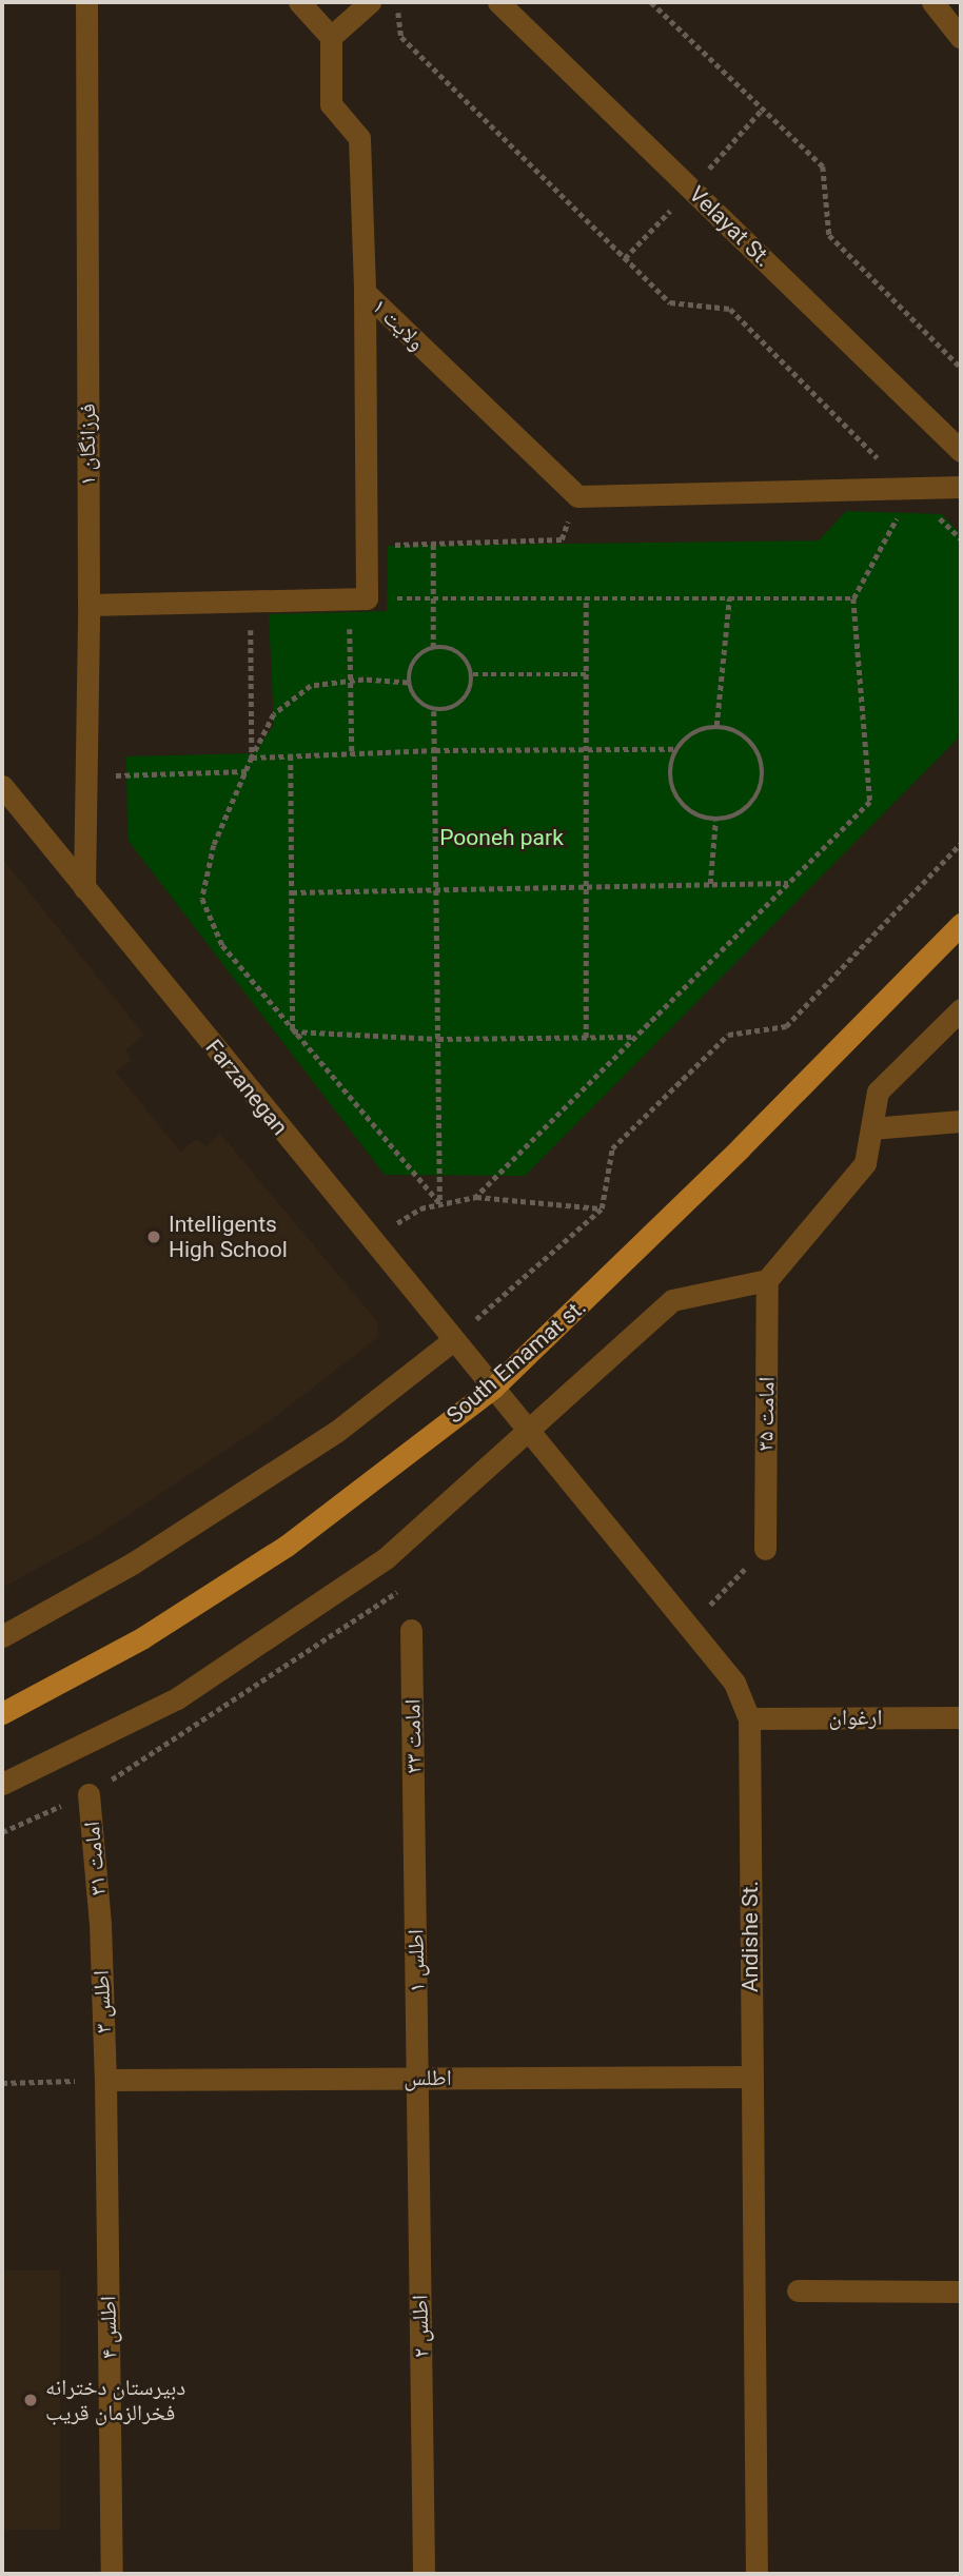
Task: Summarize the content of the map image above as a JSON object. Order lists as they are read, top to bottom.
{
  "streets": {
    "main road": ["South Emamat st."],
    "street": [
      "Velayat St.",
      "ولایت ۱",
      "فرزانگان ۱",
      "Farzanegan",
      "امامت ۳۵",
      "ارغوان",
      "امامت ۳۳",
      "امامت ۳۱",
      "Andishe St.",
      "اطلس ۱",
      "اطلس ۳",
      "اطلس",
      "اطلس ۲",
      "اطلس ۴"
    ]
  },
  "crossings": [
    ["فرزانگان ۱", "Farzanegan"],
    ["Farzanegan", "South Emamat st."],
    ["Farzanegan", "Andishe St."],
    ["South Emamat st.", "Andishe St."],
    ["ارغوان", "Andishe St."],
    ["امامت ۳۳", "اطلس ۱"],
    ["امامت ۳۱", "اطلس ۳"],
    ["Andishe St.", "اطلس"],
    ["اطلس ۱", "اطلس"],
    ["اطلس ۱", "اطلس ۲"],
    ["اطلس ۳", "اطلس"],
    ["اطلس ۳", "اطلس ۴"],
    ["اطلس", "اطلس ۲"],
    ["اطلس", "اطلس ۴"]
  ],
  "parks": ["Pooneh park"],
  "places": ["Intelligents High School", "دبیرستان دخترانه فخرالزمان قریب"]
}
